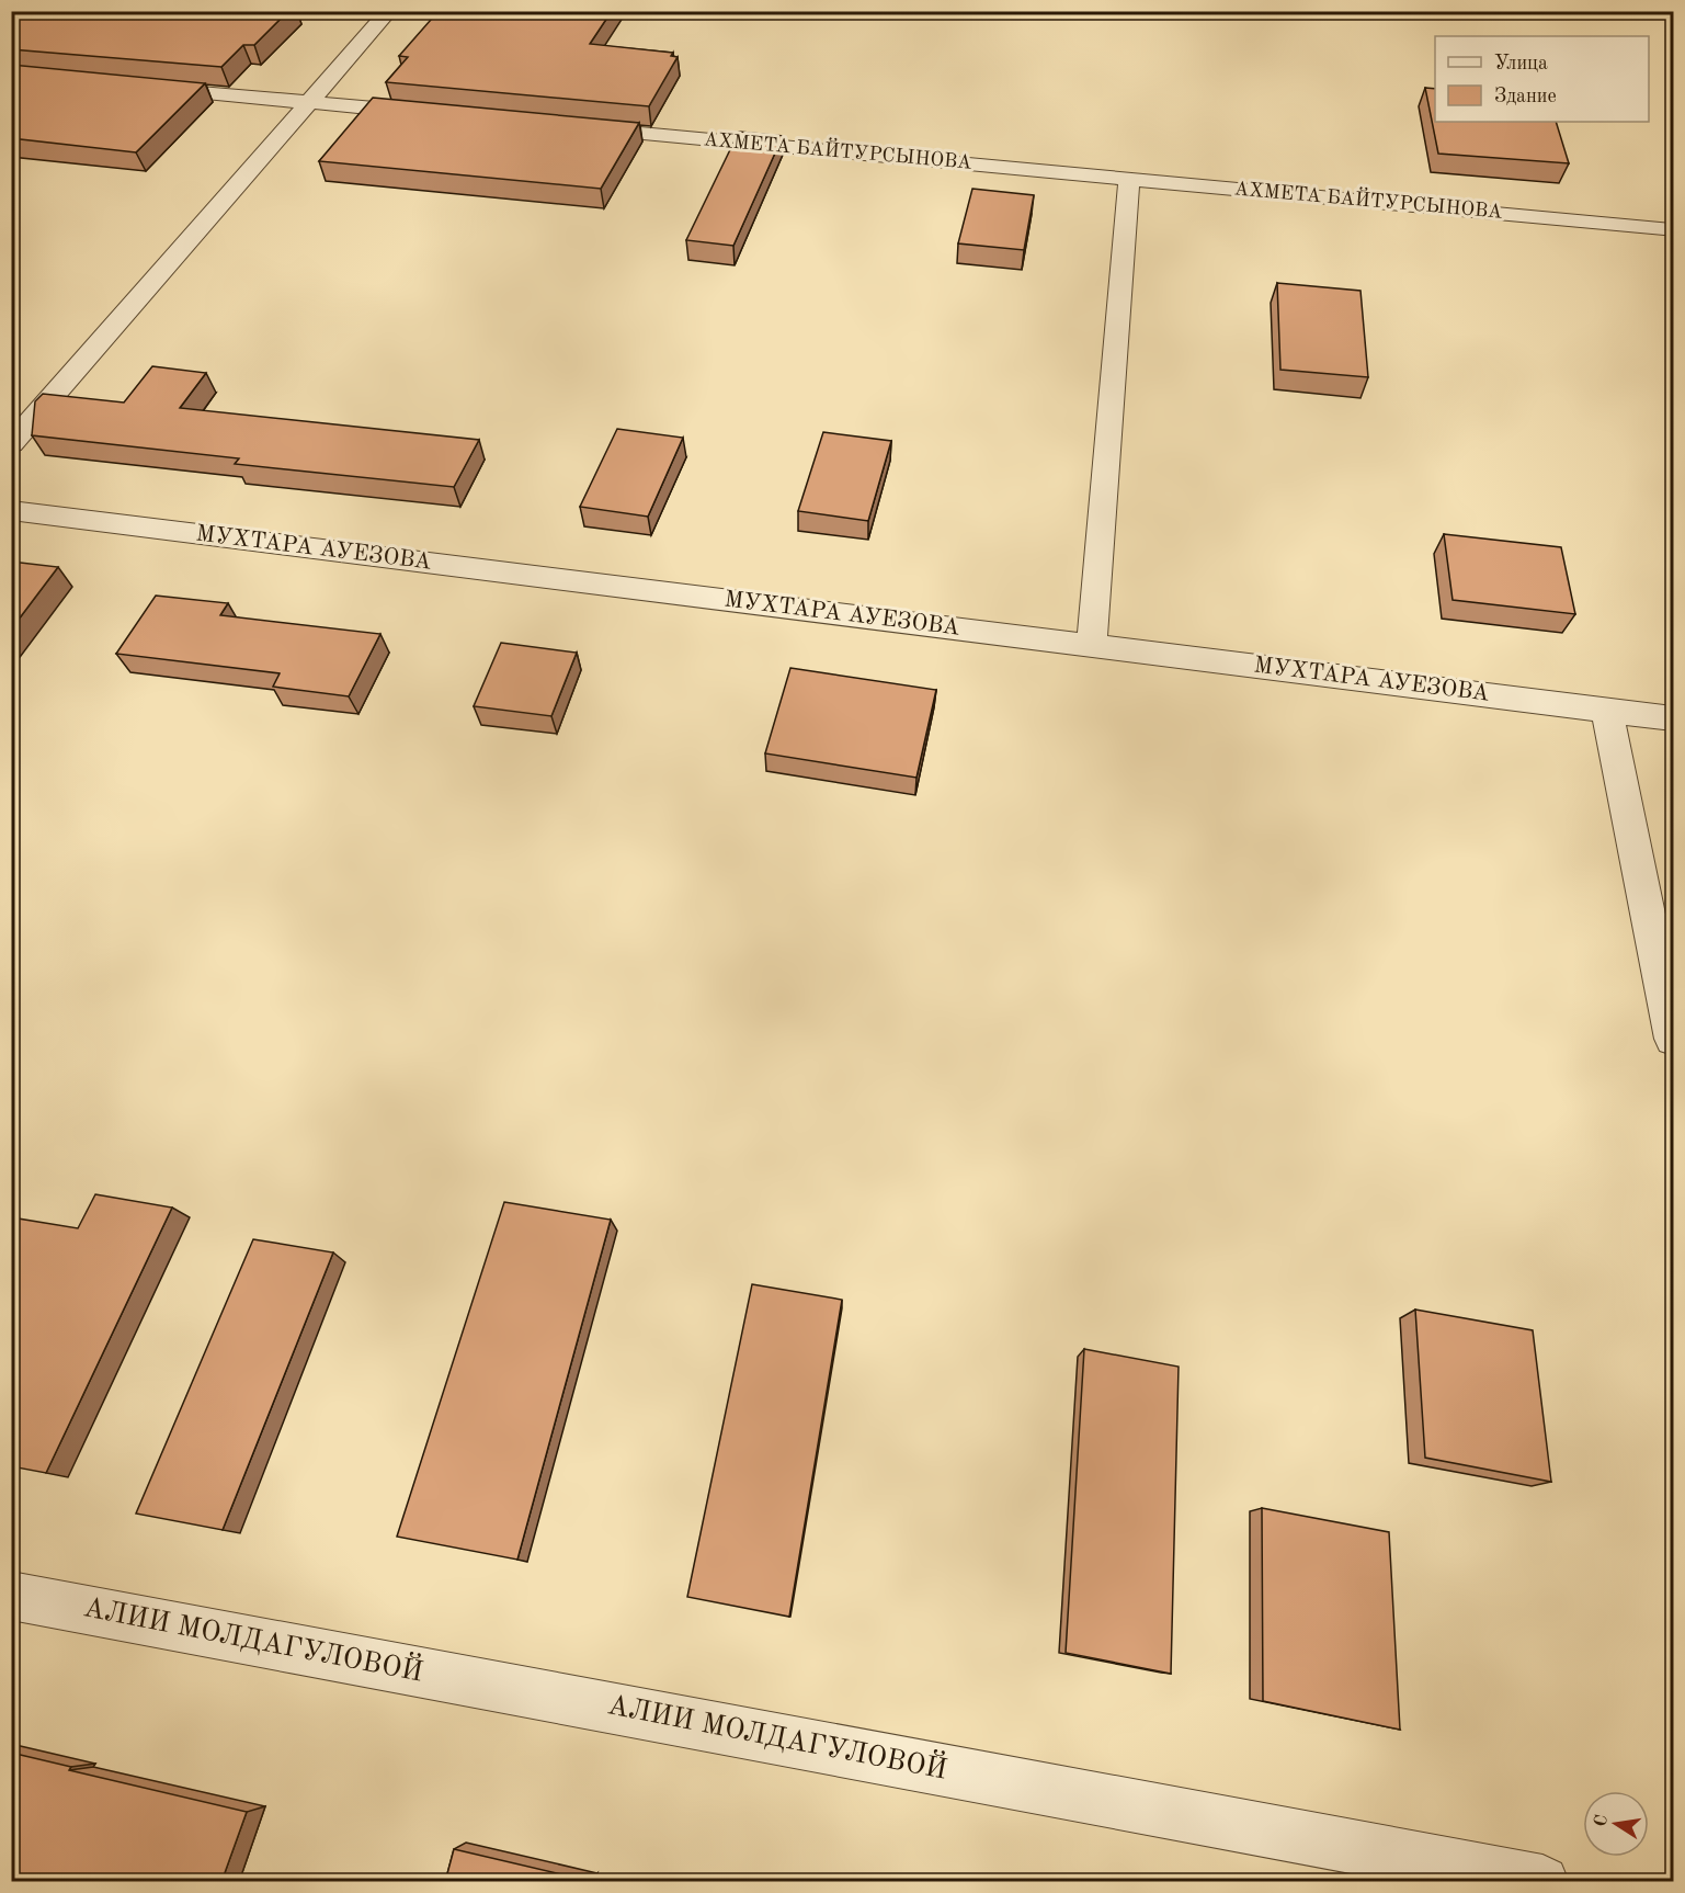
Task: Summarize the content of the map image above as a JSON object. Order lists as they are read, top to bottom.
{
  "streets": {
    "street": ["АХМЕТА БАЙТУРСЫНОВА", "МУХТАРА АУЕЗОВА", "АЛИИ МОЛДАГУЛОВОЙ"]
  },
  "legend": ["Улица", "Здание"],
  "north": "left"
}
